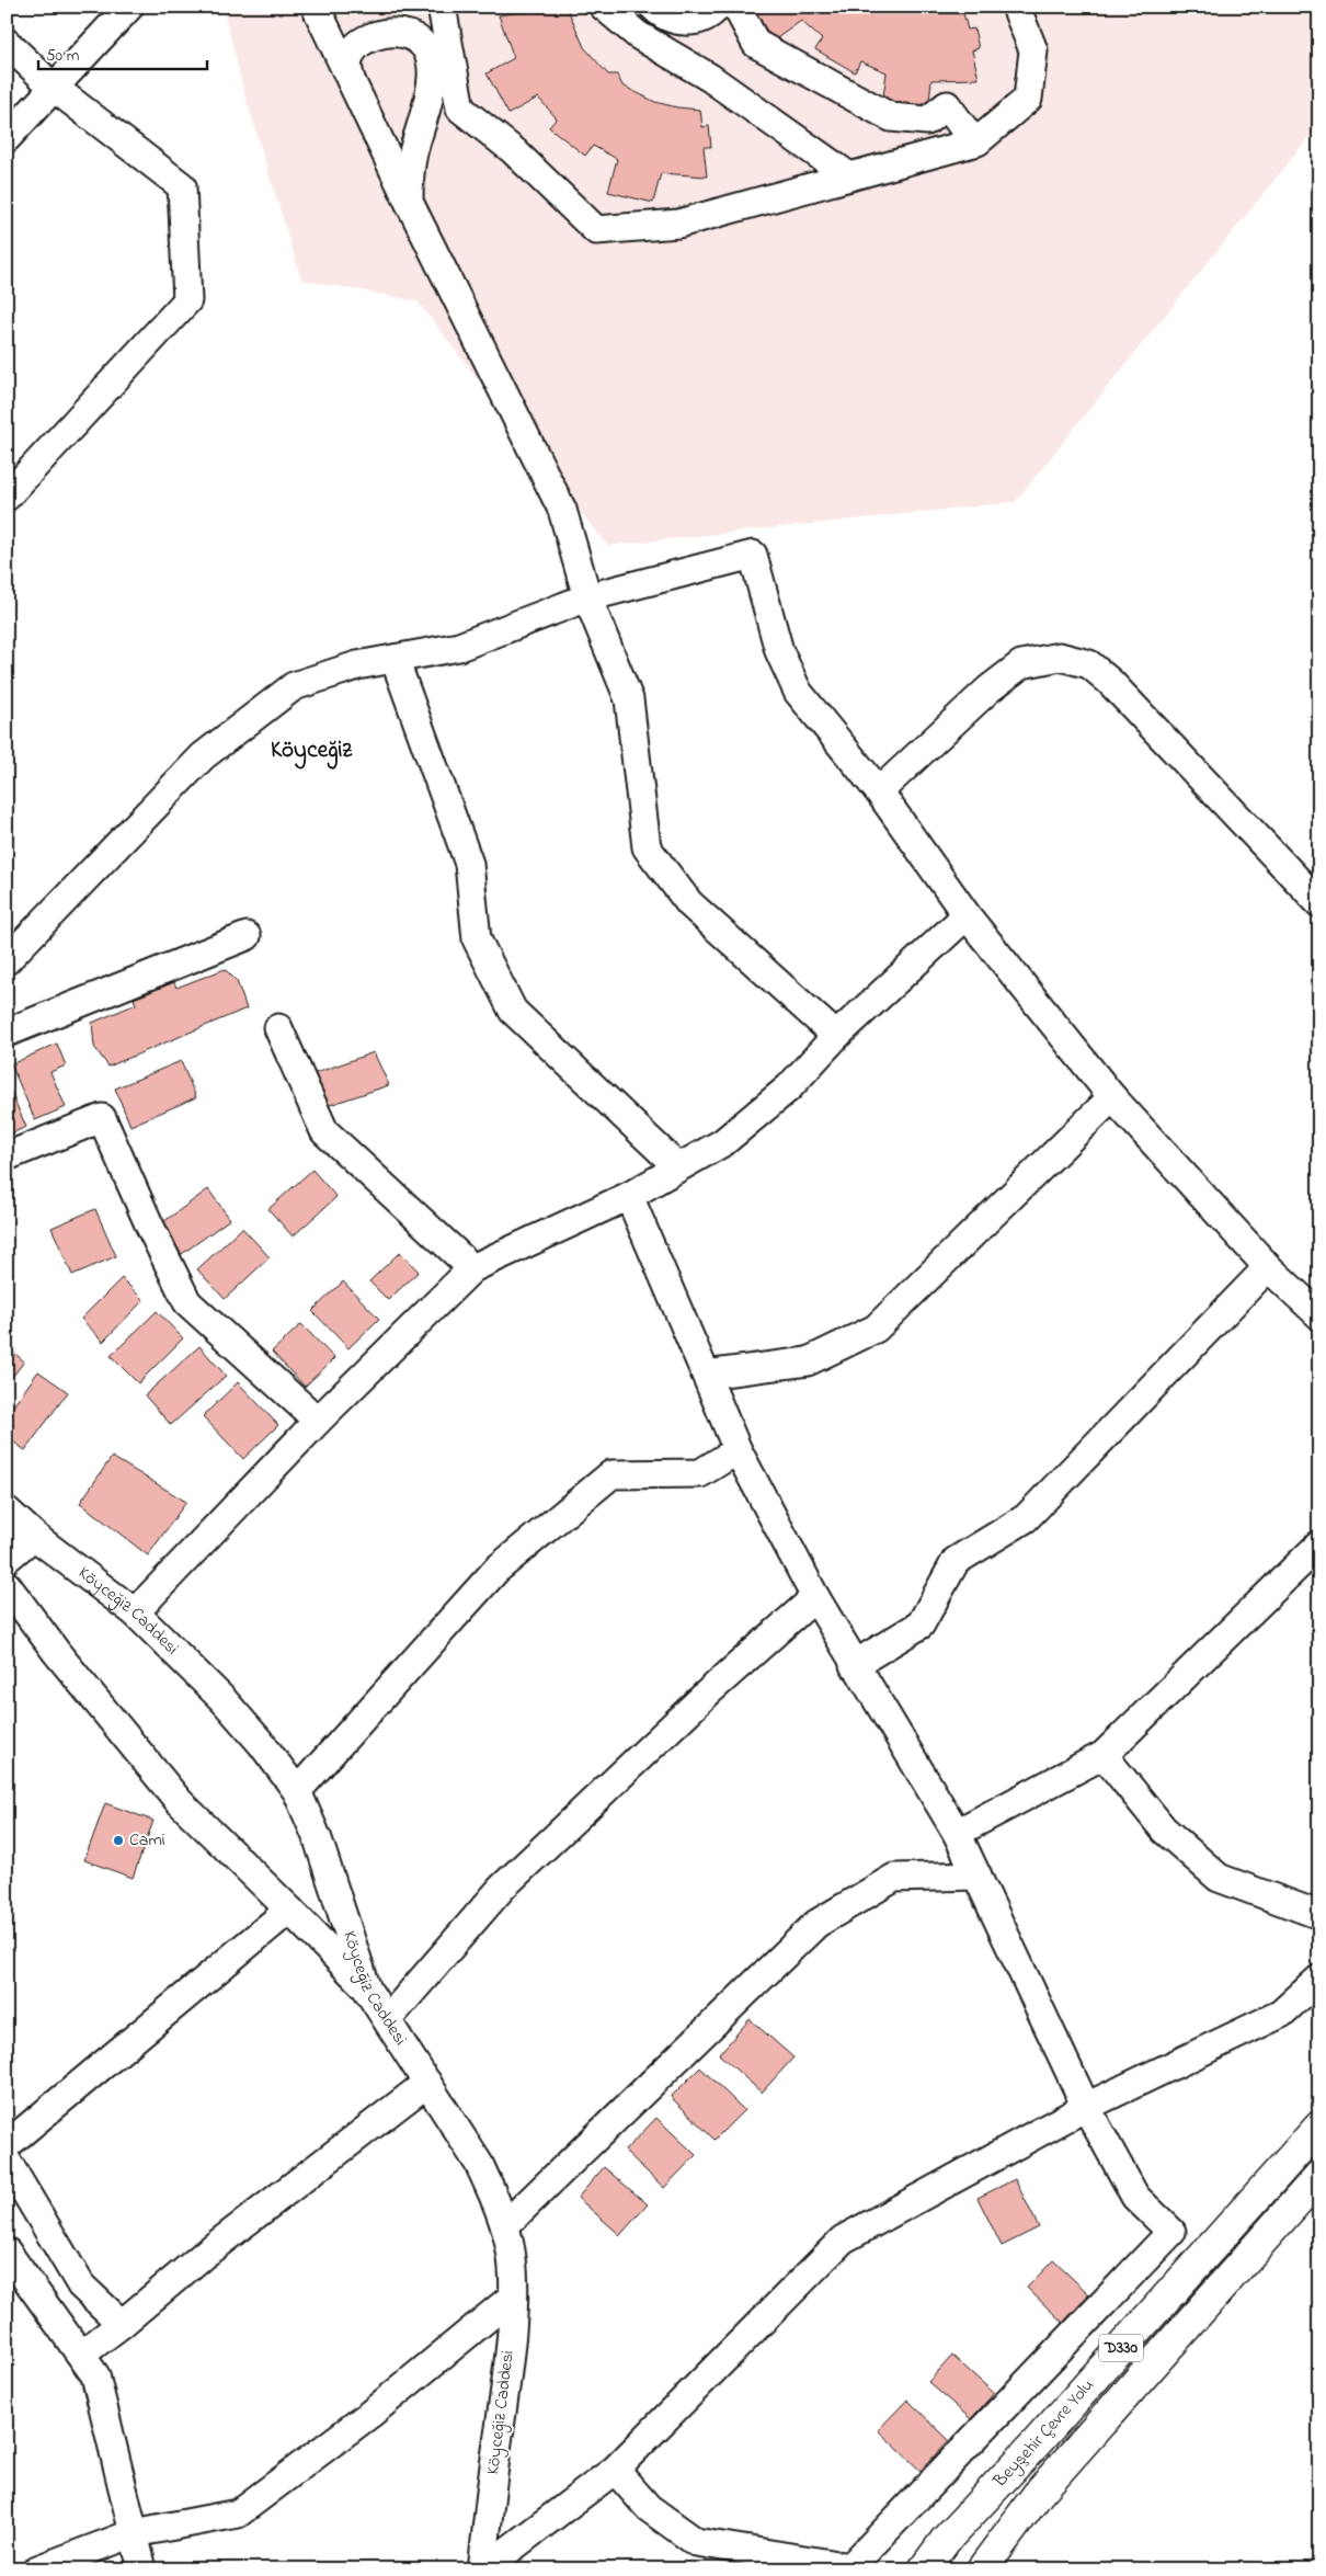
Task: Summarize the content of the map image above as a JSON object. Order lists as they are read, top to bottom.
{
  "streets": {
    "highway": ["D330", "Beyşehir Çevre Yolu"],
    "street": ["Köyceğiz Caddesi"]
  },
  "districts": ["Köyceğiz"],
  "places": ["Cami"],
  "scale_bar": "50 m"
}
